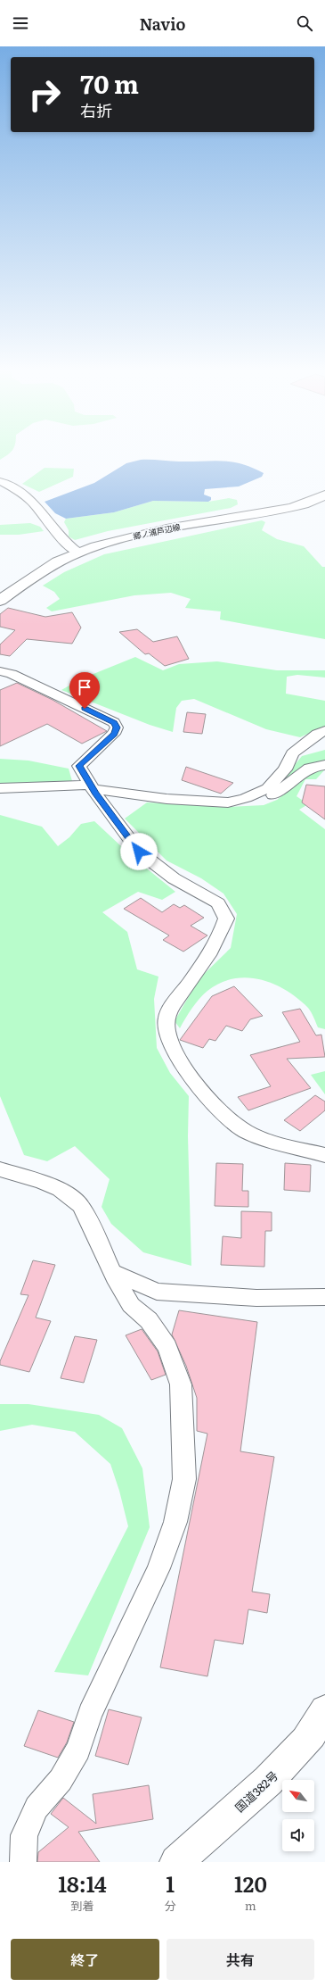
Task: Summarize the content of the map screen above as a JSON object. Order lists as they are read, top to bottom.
{
  "streets": {
    "main road": ["郷ノ浦芦辺線", "国道382号"]
  },
  "north": "top left",
  "page": {
    "header": "Navio",
    "turn": ["70 m", "右折"],
    "eta": [
      "18:14",
      "到着",
      "1",
      "分",
      "120",
      "m"
    ],
    "buttons": ["終了", "共有"]
  }
}
